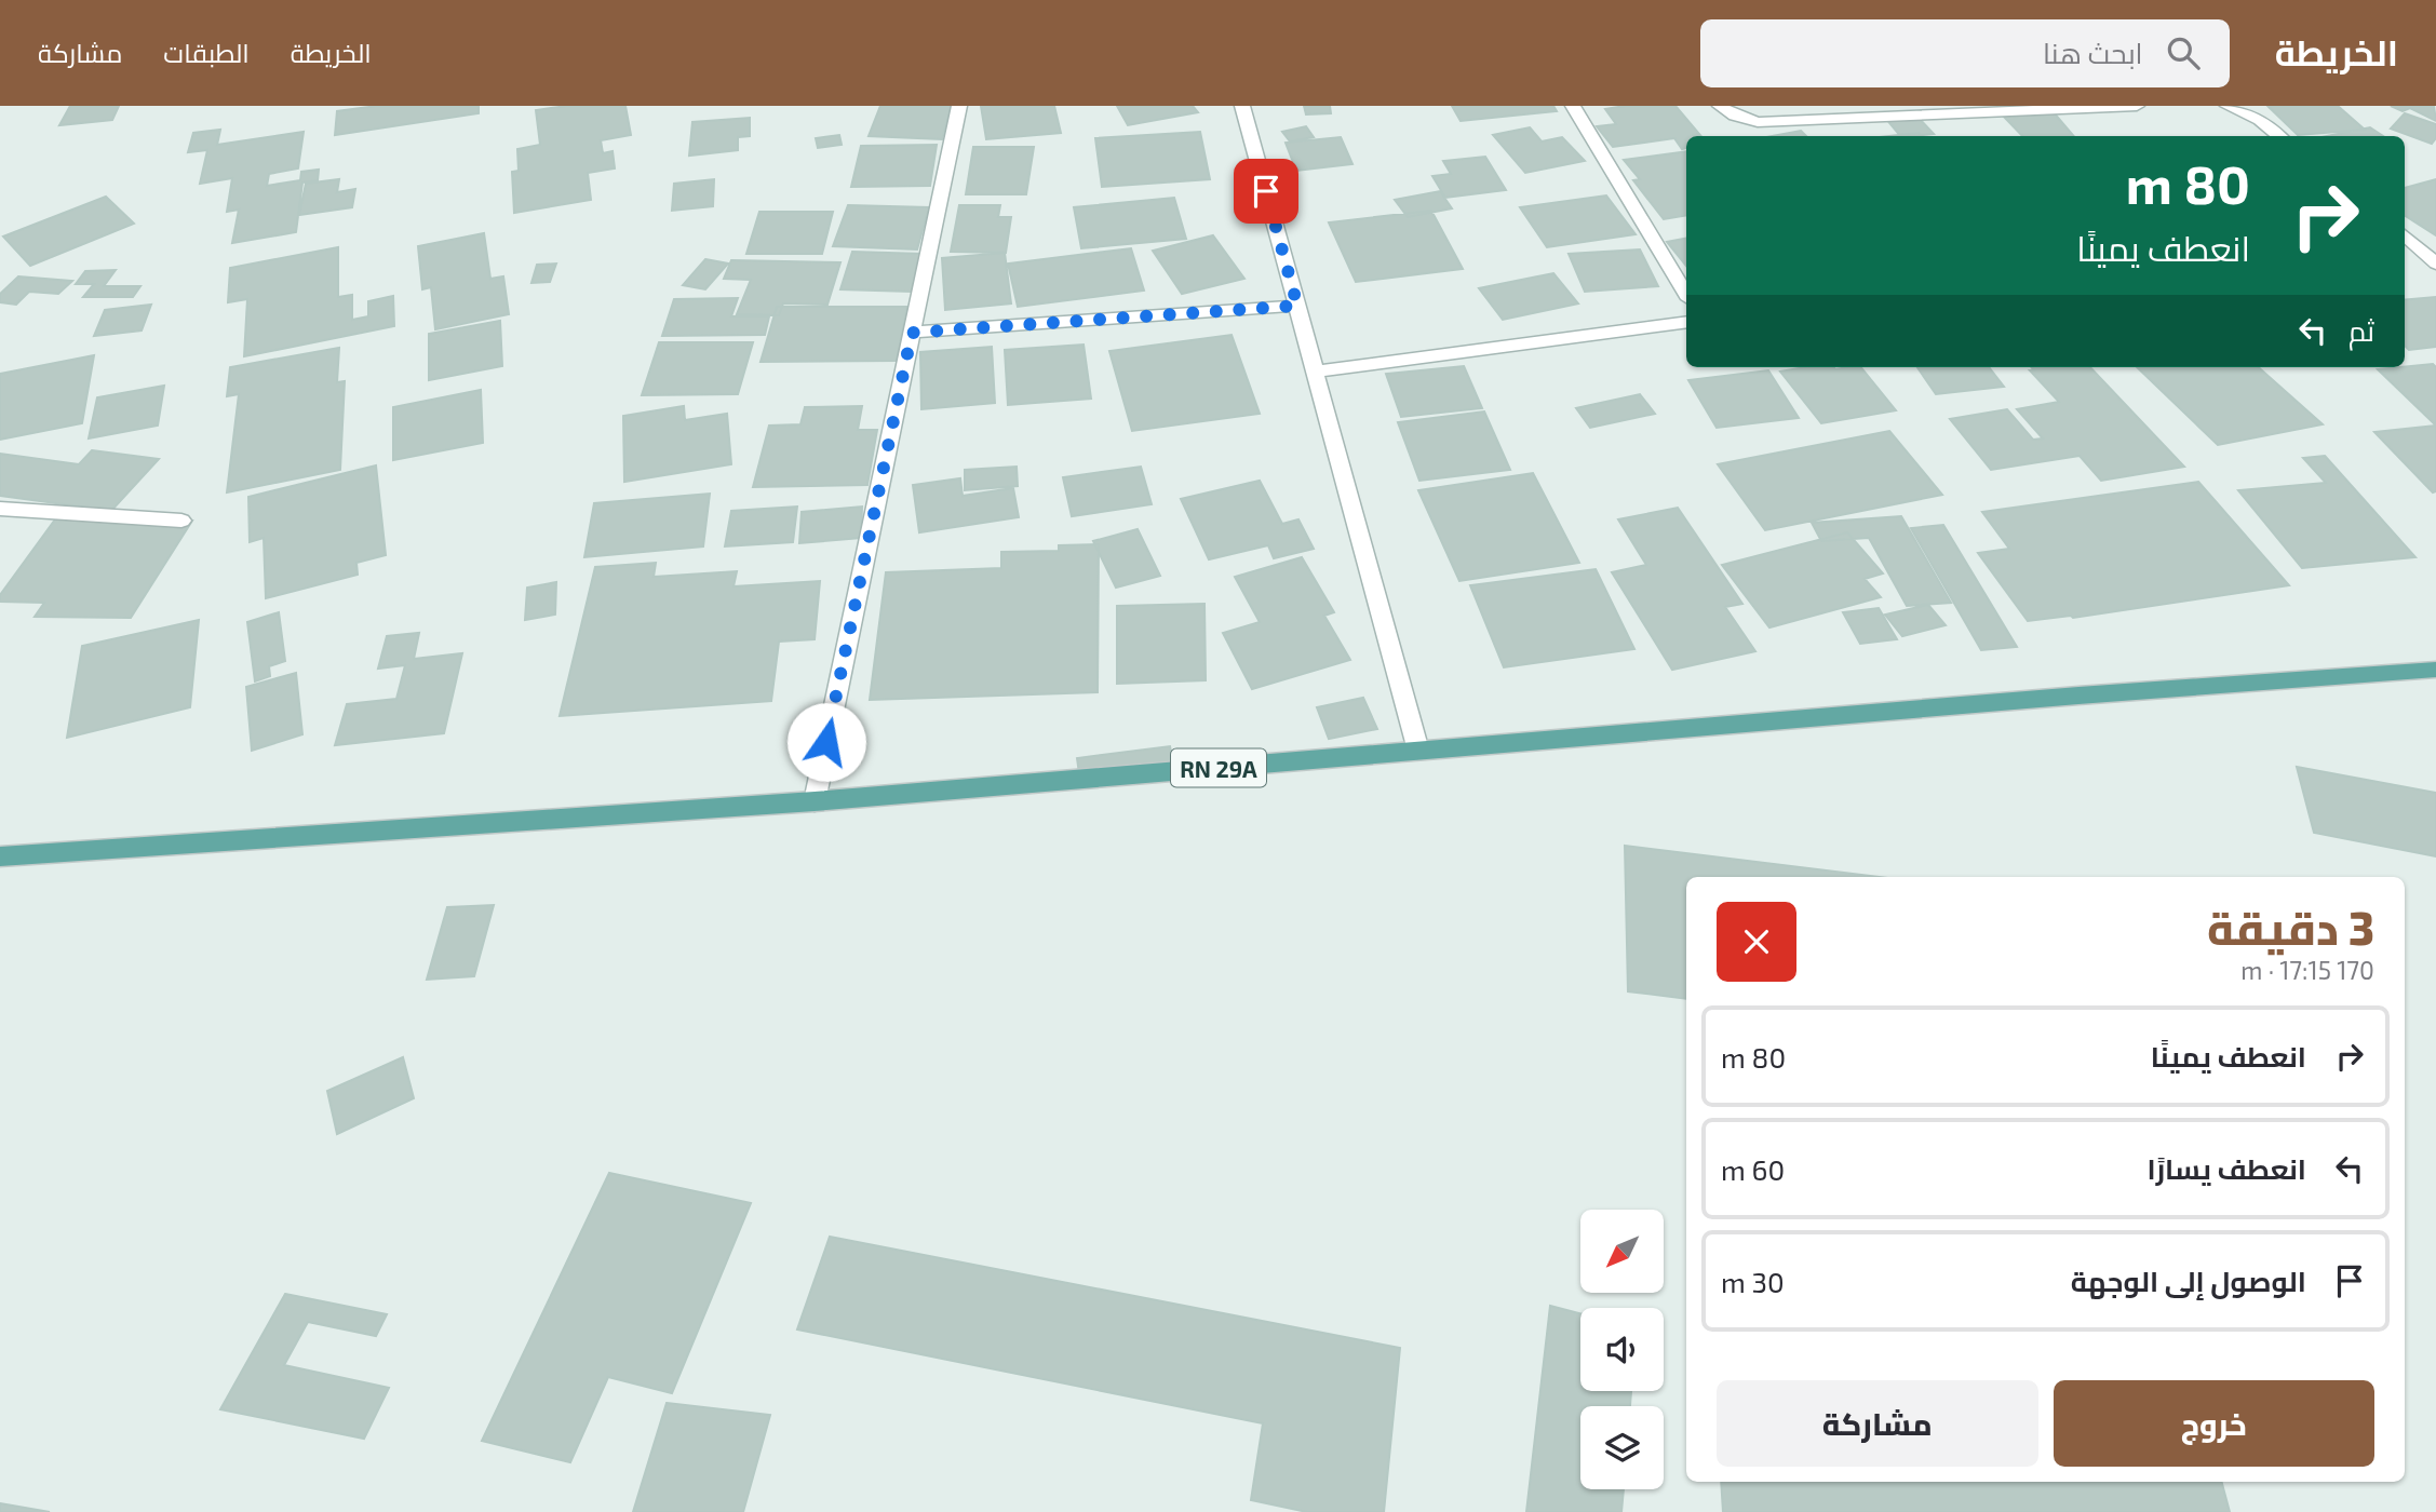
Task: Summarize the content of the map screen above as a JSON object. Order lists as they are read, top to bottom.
{
  "streets": {
    "main road": ["RN 29A"]
  },
  "north": "bottom left",
  "page": {
    "header": "الخريطة",
    "search": "ابحث هنا",
    "nav": ["الخريطة", "الطبقات", "مشاركة"],
    "turn": ["80 m", "انعطف يمينًا"],
    "then": "ثم",
    "heading": ["3 دقيقة", "170 m · 17:15"],
    "list": [
      {
        "name": "انعطف يمينًا",
        "value": "80 m"
      },
      {
        "name": "انعطف يسارًا",
        "value": "60 m"
      },
      {
        "name": "الوصول إلى الوجهة",
        "value": "30 m"
      }
    ],
    "buttons": ["خروج", "مشاركة"]
  }
}
